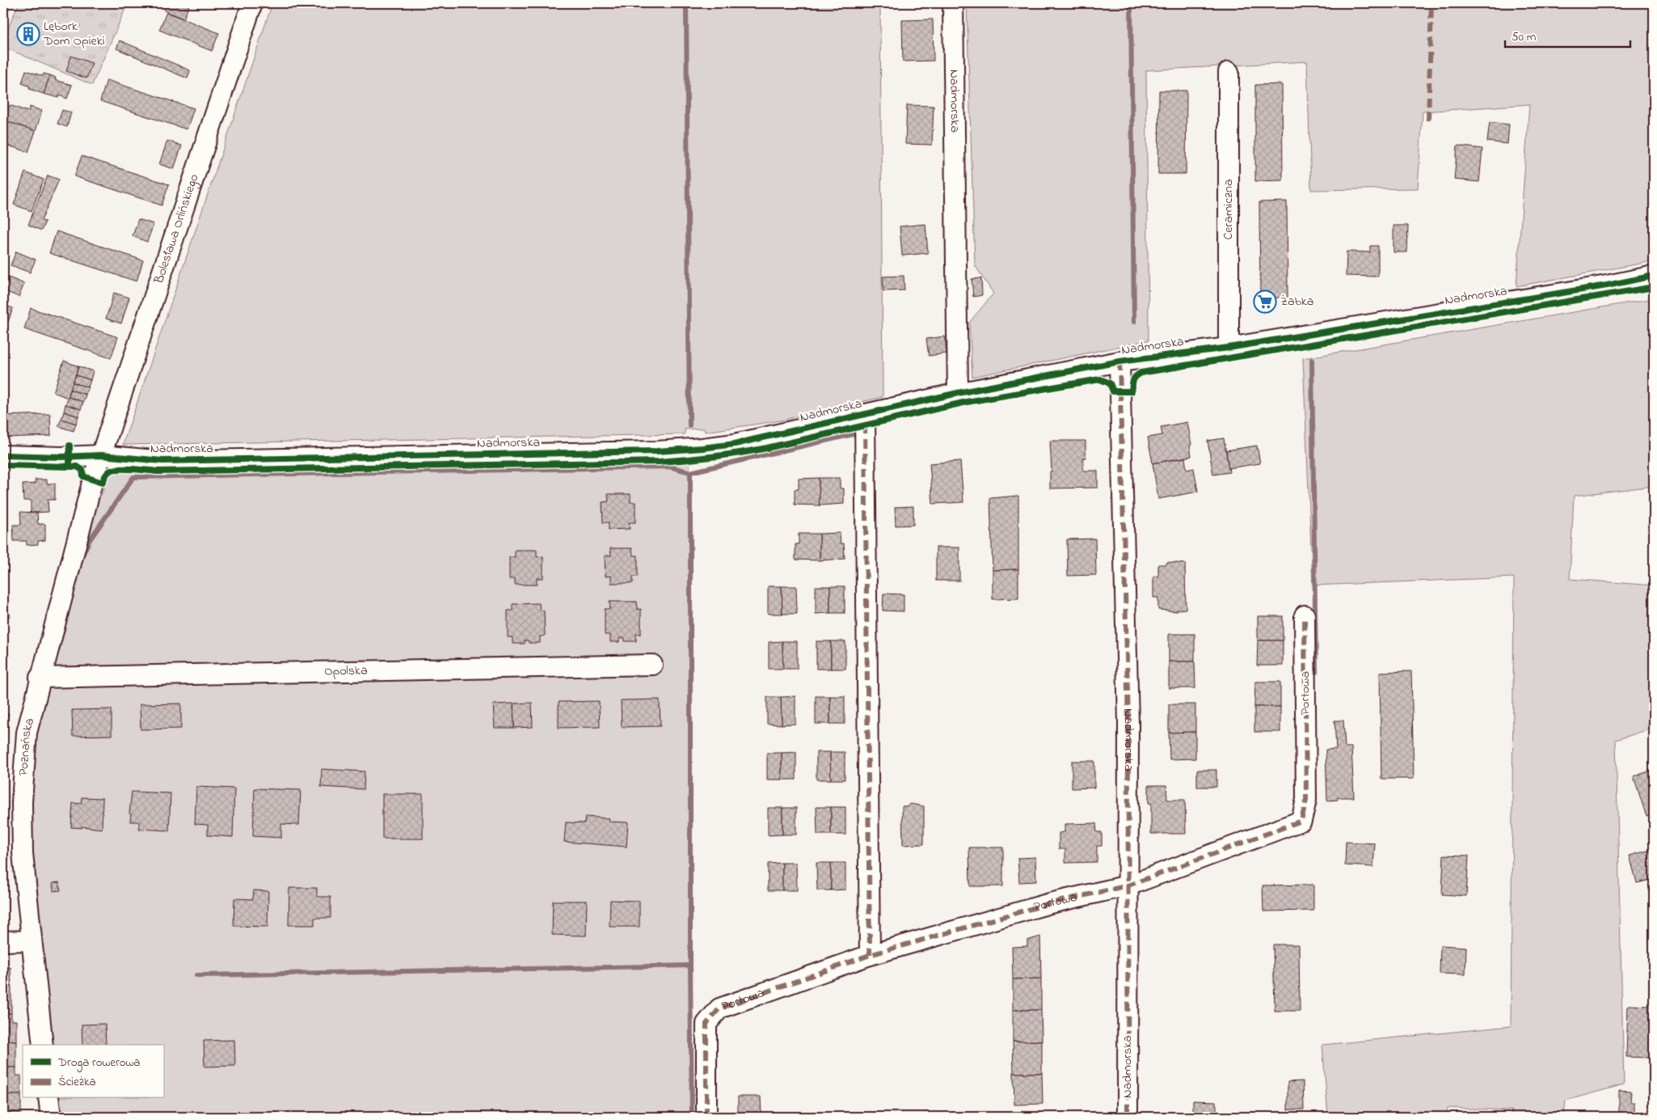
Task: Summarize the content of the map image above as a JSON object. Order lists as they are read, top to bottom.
{
  "streets": {
    "street": [
      "Nadmorska",
      "Ceramiczna",
      "Bolesława Orlińskiego",
      "Opolska",
      "Portowa",
      "Poznańska"
    ]
  },
  "crossings": [
    ["Nadmorska", "Ceramiczna"],
    ["Nadmorska", "Bolesława Orlińskiego"],
    ["Nadmorska", "Portowa"],
    ["Nadmorska", "Poznańska"],
    ["Bolesława Orlińskiego", "Poznańska"],
    ["Opolska", "Poznańska"]
  ],
  "places": {
    "building": ["Lębork Dom Opieki"],
    "supermarket": ["Żabka"]
  },
  "legend": ["Droga rowerowa", "Ścieżka"],
  "scale_bar": "50 m"
}
